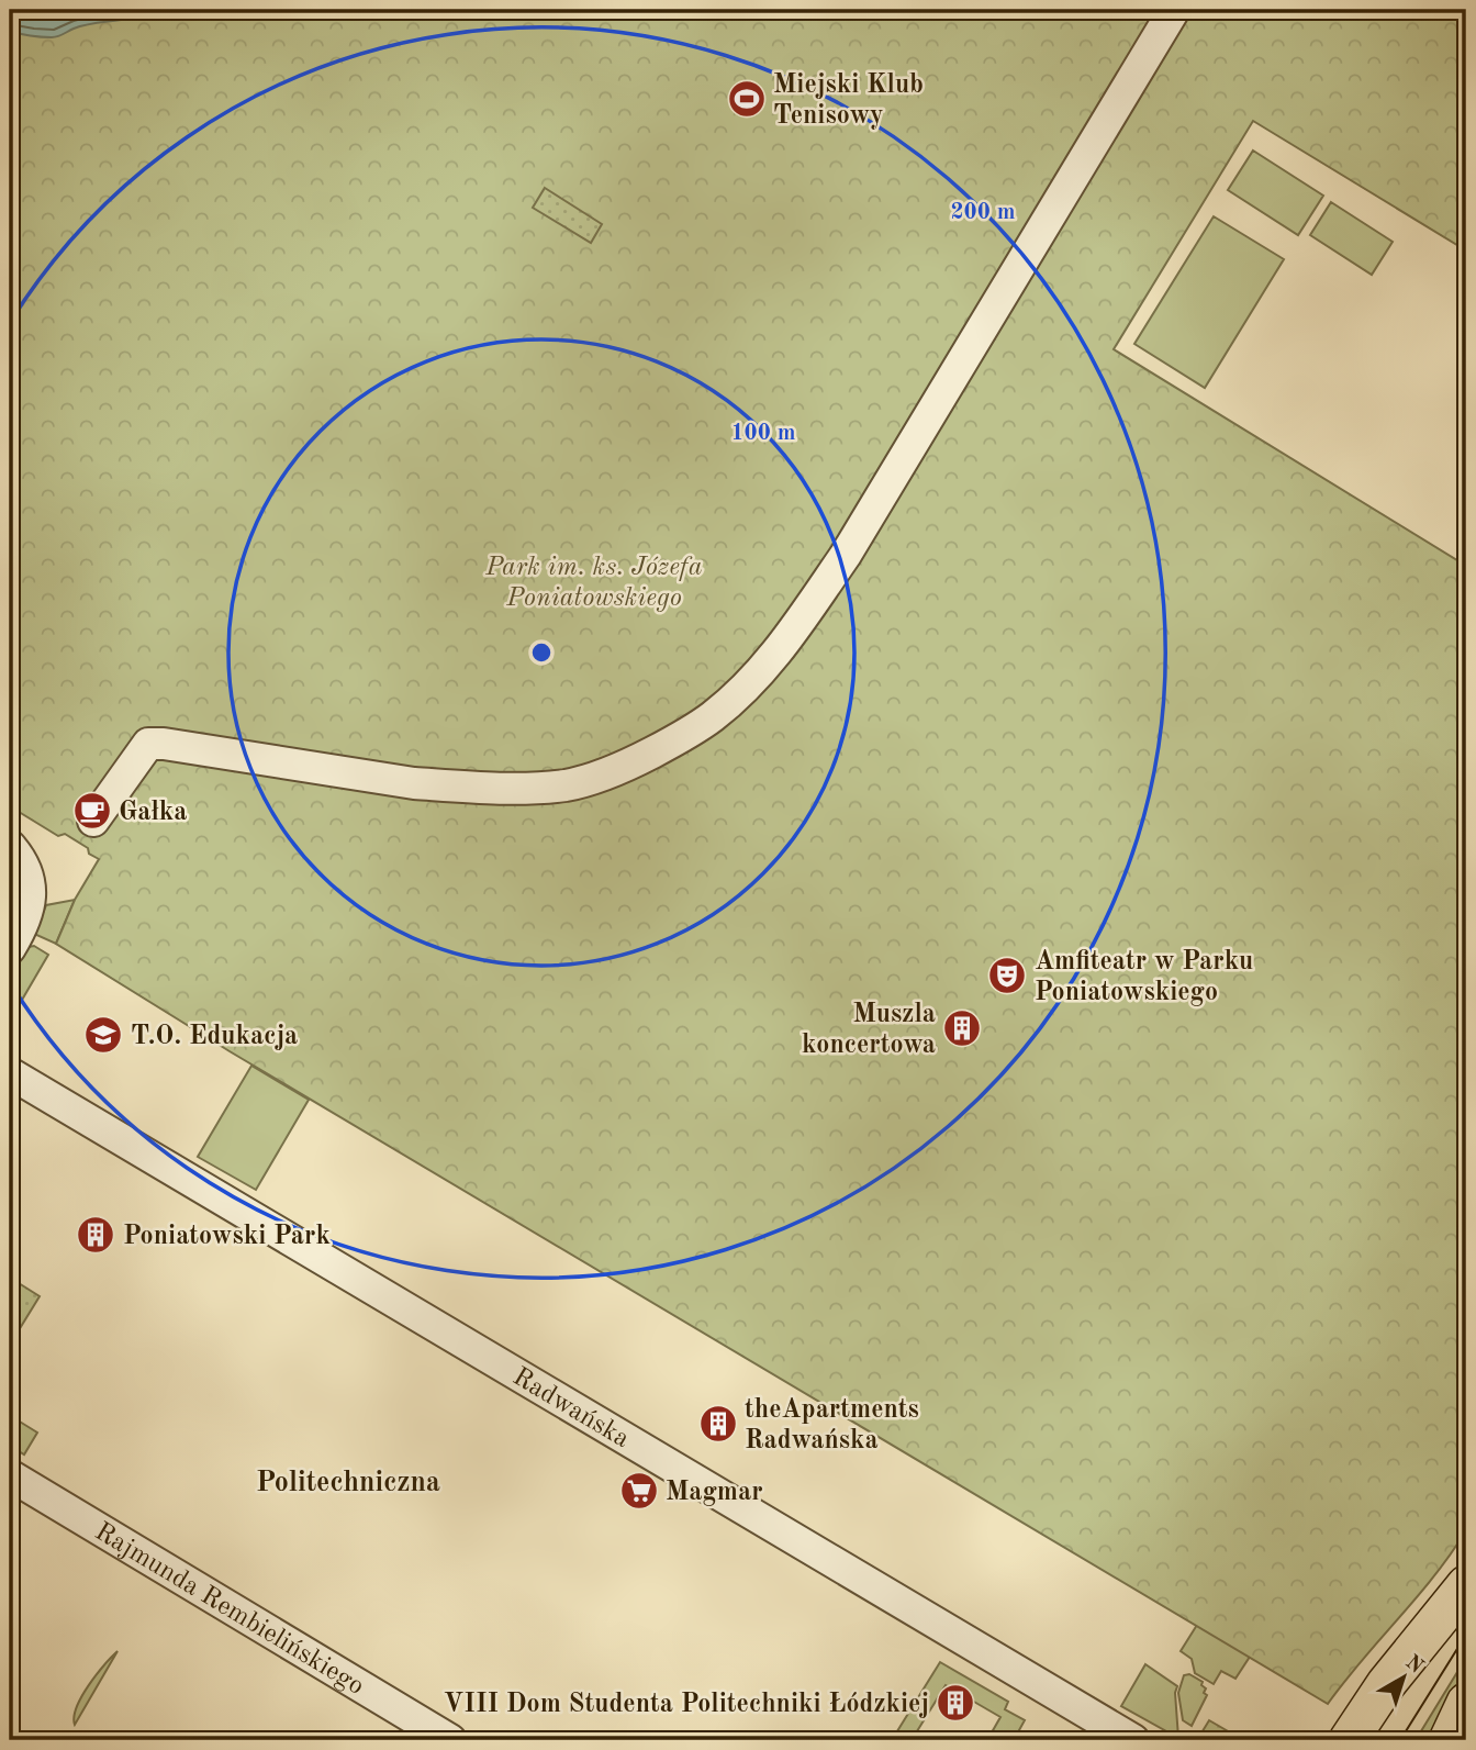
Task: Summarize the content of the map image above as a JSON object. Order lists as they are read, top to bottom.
{
  "streets": {
    "street": ["Radwańska", "Rajmunda Rembielińskiego"]
  },
  "districts": ["Politechniczna"],
  "parks": ["Park im. ks. Józefa Poniatowskiego"],
  "places": {
    "sports": ["Miejski Klub Tenisowy"],
    "cafe": ["Gałka"],
    "theatre": ["Amfiteatr w Parku Poniatowskiego"],
    "building": [
      "Muszla koncertowa",
      "Poniatowski Park",
      "theApartments Radwańska",
      "VIII Dom Studenta Politechniki Łódzkiej"
    ],
    "school or university": ["T.O. Edukacja"],
    "supermarket": ["Magmar"]
  },
  "north": "top right",
  "rings": ["200 m", "100 m"]
}
